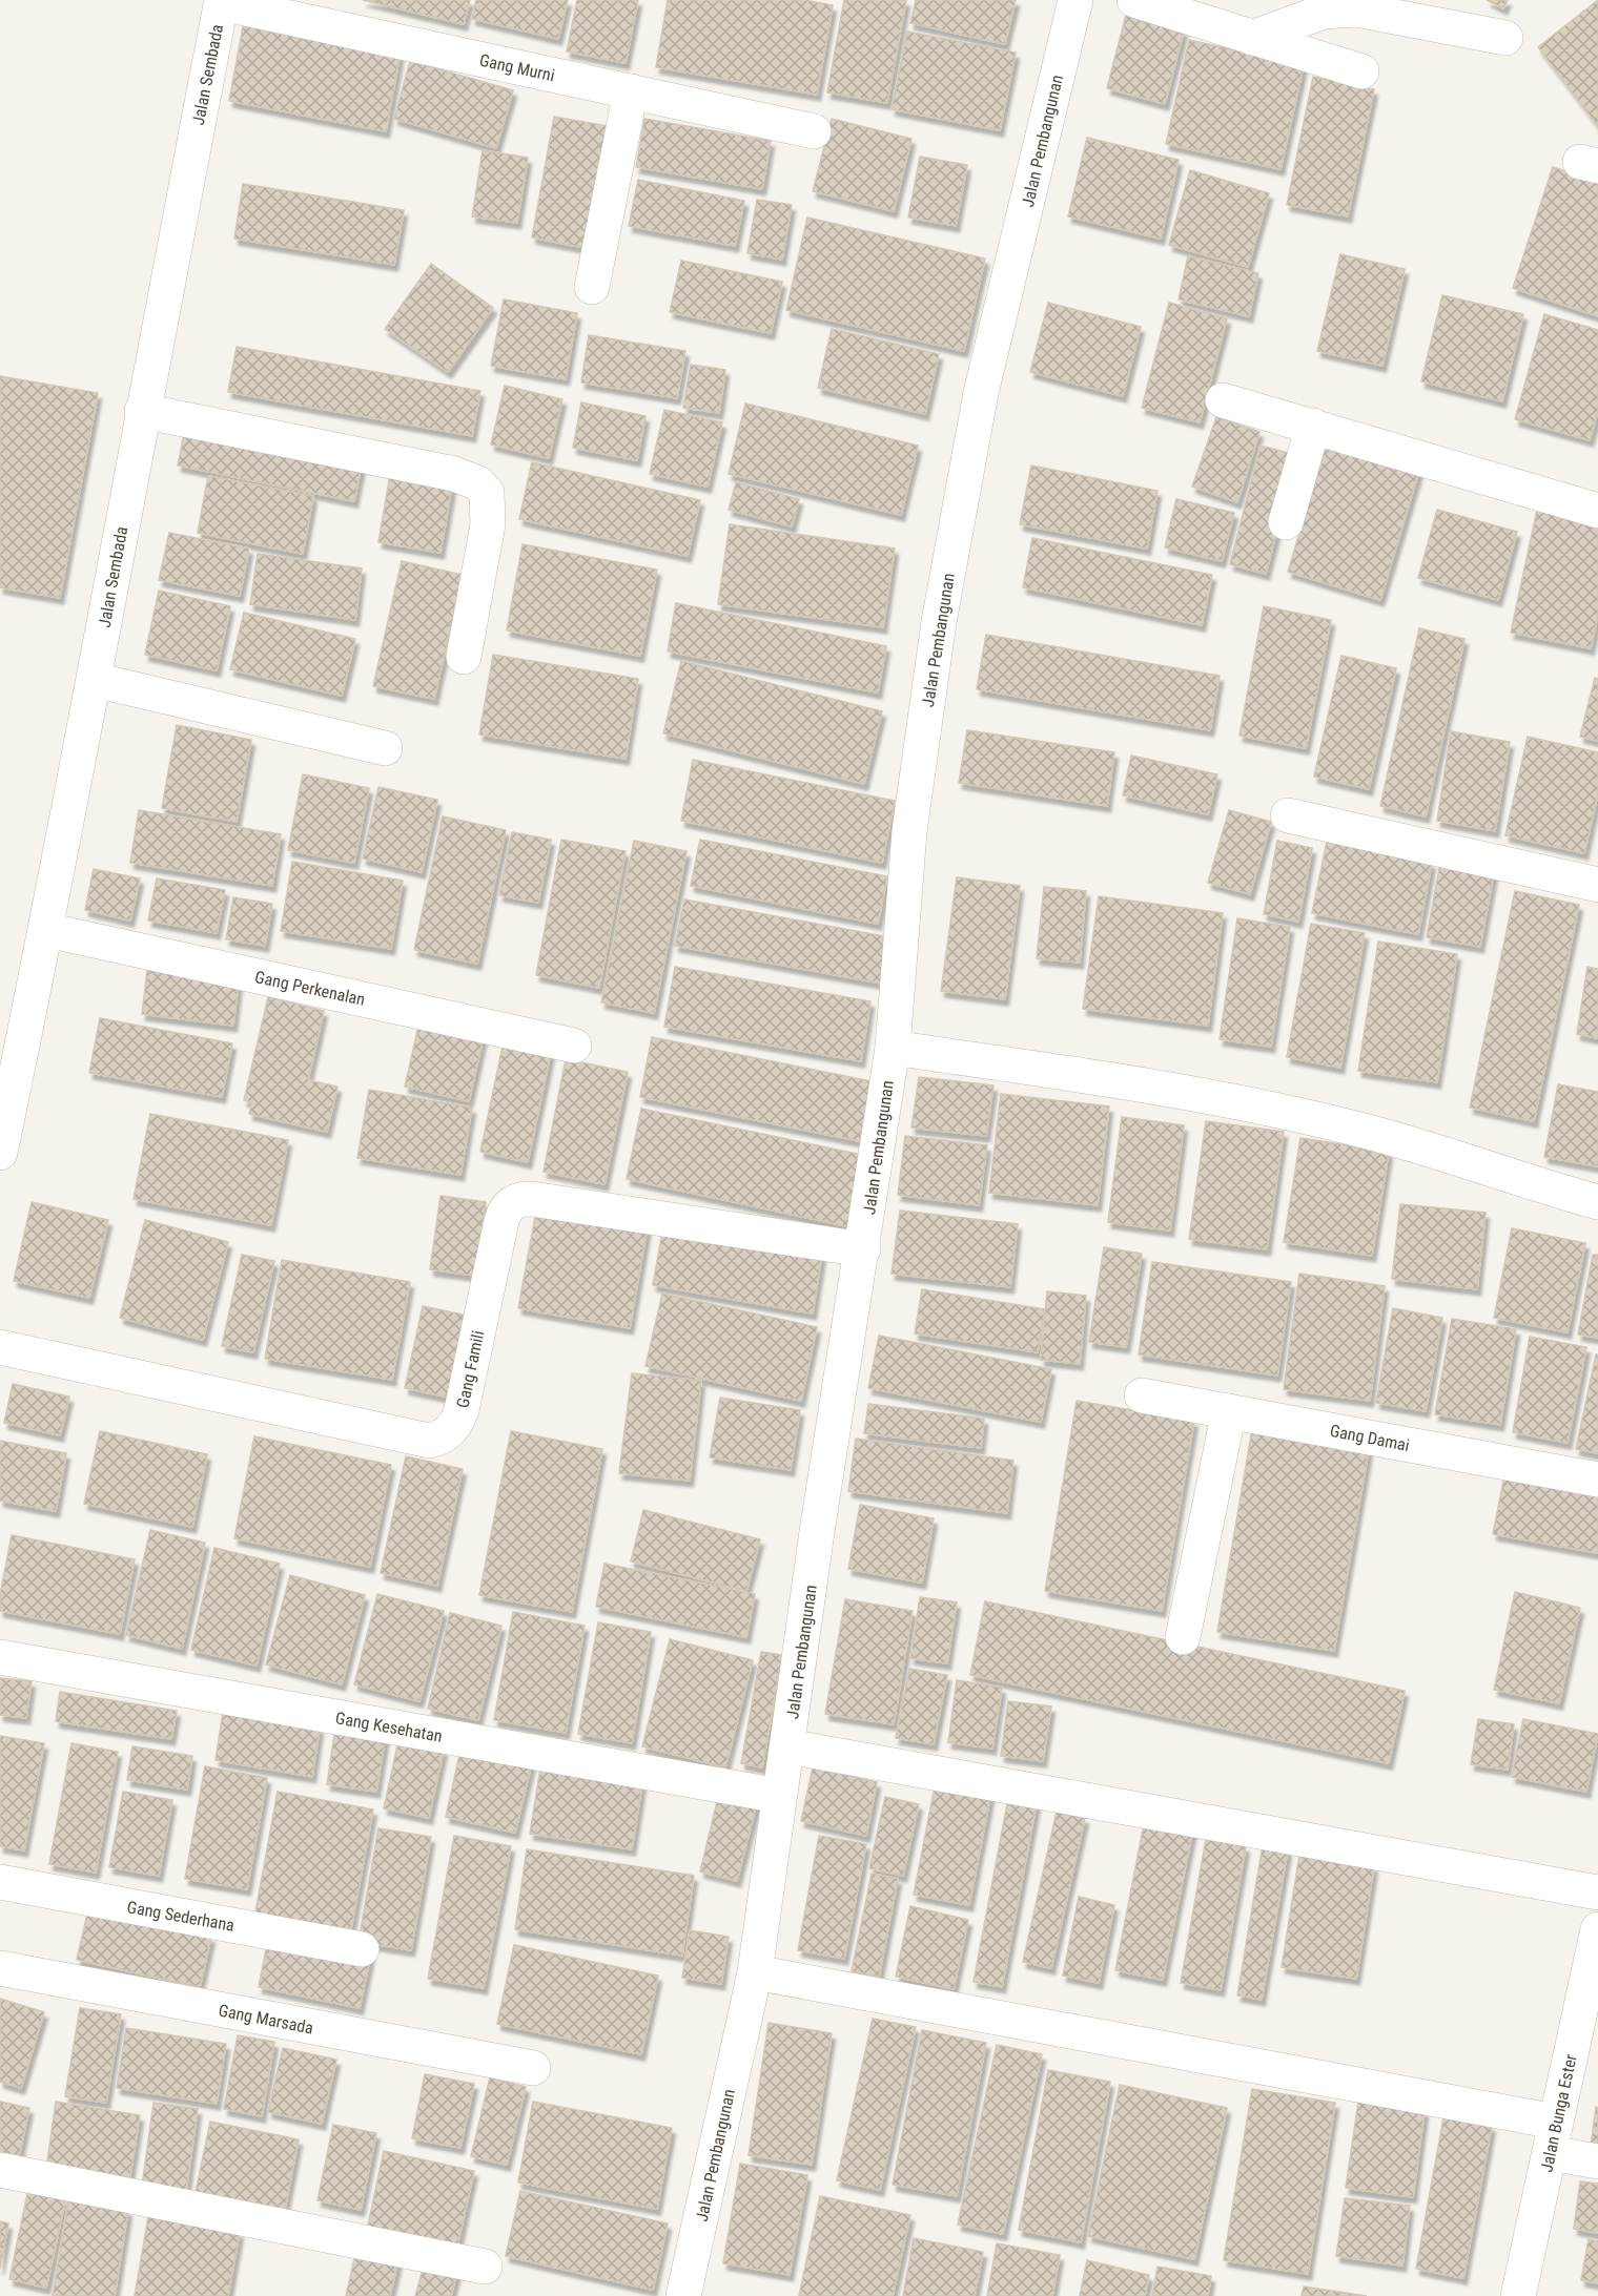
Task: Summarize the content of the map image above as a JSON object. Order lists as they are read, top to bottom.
{
  "streets": {
    "street": [
      "Gang Murni",
      "Jalan Sembada",
      "Jalan Pembangunan",
      "Gang Perkenalan",
      "Gang Famili",
      "Gang Damai",
      "Gang Kesehatan",
      "Gang Sederhana",
      "Gang Marsada",
      "Jalan Bunga Ester"
    ]
  },
  "crossings": [
    ["Gang Murni", "Jalan Sembada"],
    ["Jalan Sembada", "Gang Perkenalan"],
    ["Jalan Pembangunan", "Gang Famili"],
    ["Jalan Pembangunan", "Gang Kesehatan"]
  ]
}
